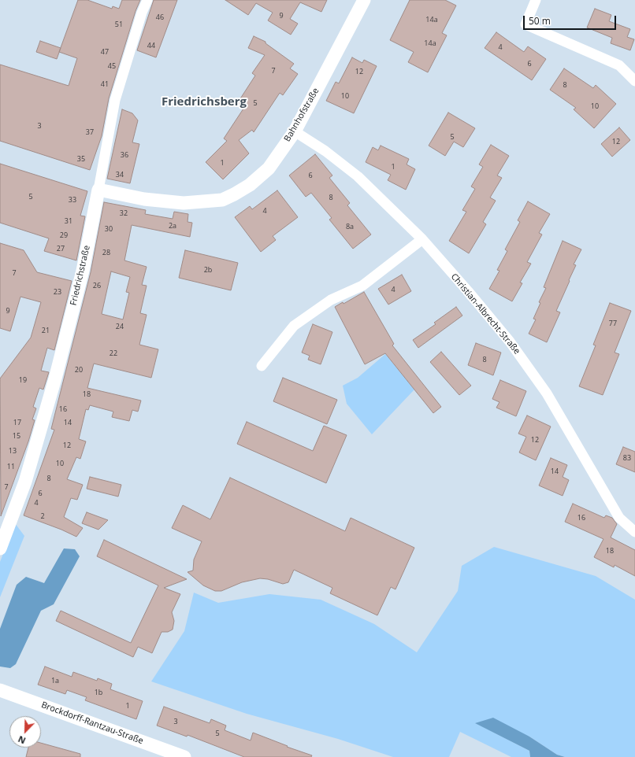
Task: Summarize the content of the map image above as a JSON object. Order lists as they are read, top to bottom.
{
  "streets": {
    "street": [
      "Bahnhofstraße",
      "Friedrichstraße",
      "Christian-Albrecht-Straße",
      "Brockdorff-Rantzau-Straße"
    ]
  },
  "crossings": [
    ["Bahnhofstraße", "Friedrichstraße"],
    ["Bahnhofstraße", "Christian-Albrecht-Straße"]
  ],
  "districts": ["Friedrichsberg"],
  "house_numbers": [
    "9",
    "46",
    "14a",
    "51",
    "14a",
    "44",
    "4",
    "47",
    "6",
    "45",
    "7",
    "12",
    "41",
    "8",
    "10",
    "5",
    "10",
    "3",
    "37",
    "5",
    "12",
    "36",
    "35",
    "1",
    "1",
    "34",
    "6",
    "5",
    "8",
    "33",
    "4",
    "32",
    "31",
    "2a",
    "8a",
    "30",
    "29",
    "27",
    "28",
    "2b",
    "7",
    "26",
    "4",
    "23",
    "9",
    "77",
    "24",
    "21",
    "22",
    "8",
    "20",
    "19",
    "18",
    "16",
    "17",
    "14",
    "15",
    "12",
    "12",
    "13",
    "83",
    "10",
    "11",
    "14",
    "8",
    "7",
    "6",
    "4",
    "2",
    "16",
    "18",
    "1a",
    "1b",
    "1",
    "3",
    "5"
  ],
  "scale_bar": "50 m",
  "north": "bottom left"
}
